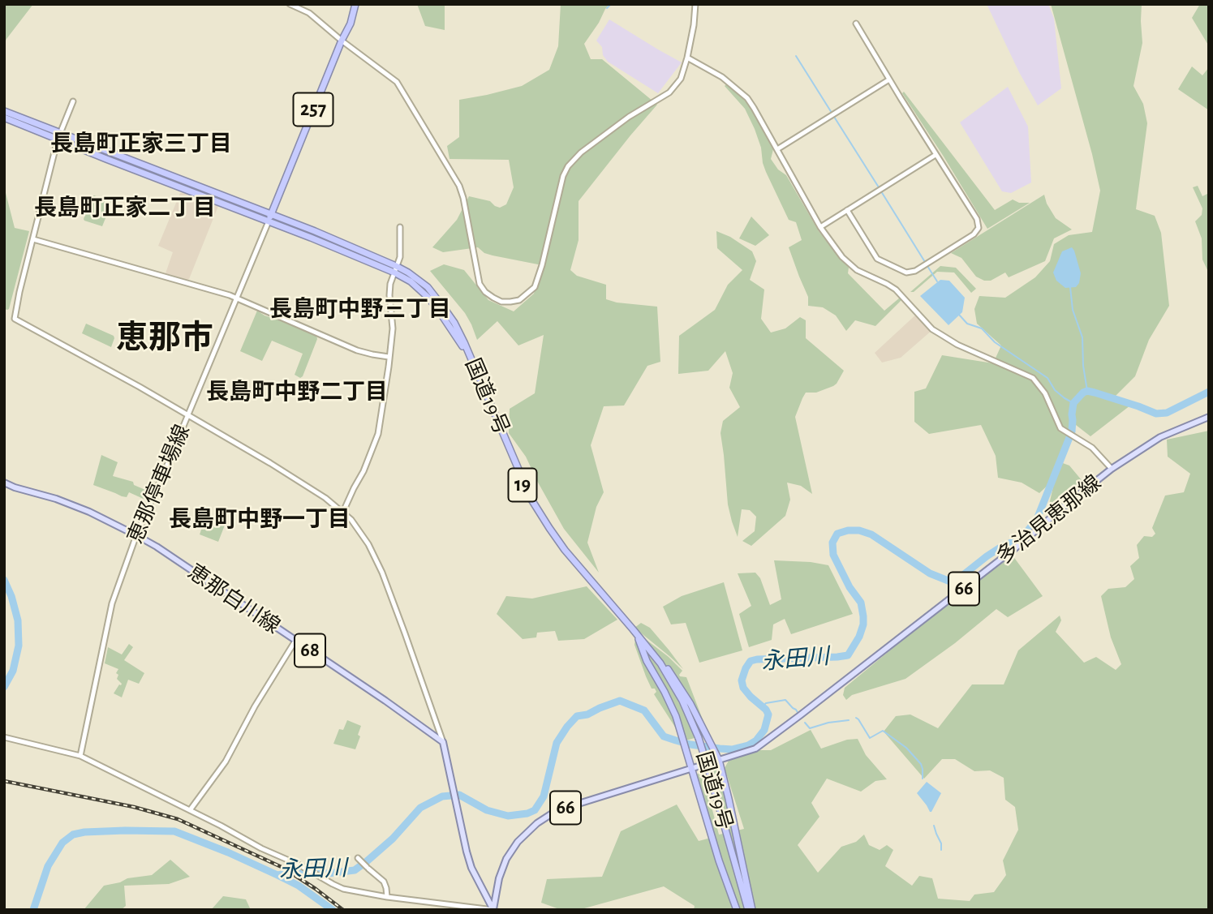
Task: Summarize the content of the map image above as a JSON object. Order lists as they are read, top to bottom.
{
  "streets": {
    "highway": ["257", "国道19号", "19"],
    "main road": [
      "多治見恵那線",
      "66",
      "恵那白川線",
      "68"
    ],
    "street": ["恵那停車場線"]
  },
  "crossings": [
    ["257", "国道19号"],
    ["257", "恵那停車場線"],
    ["国道19号", "恵那停車場線"],
    ["恵那停車場線", "恵那白川線"]
  ],
  "districts": [
    "長島町正家三丁目",
    "長島町正家二丁目",
    "長島町中野三丁目",
    "恵那市",
    "長島町中野二丁目",
    "長島町中野一丁目"
  ],
  "water": ["永田川"]
}
